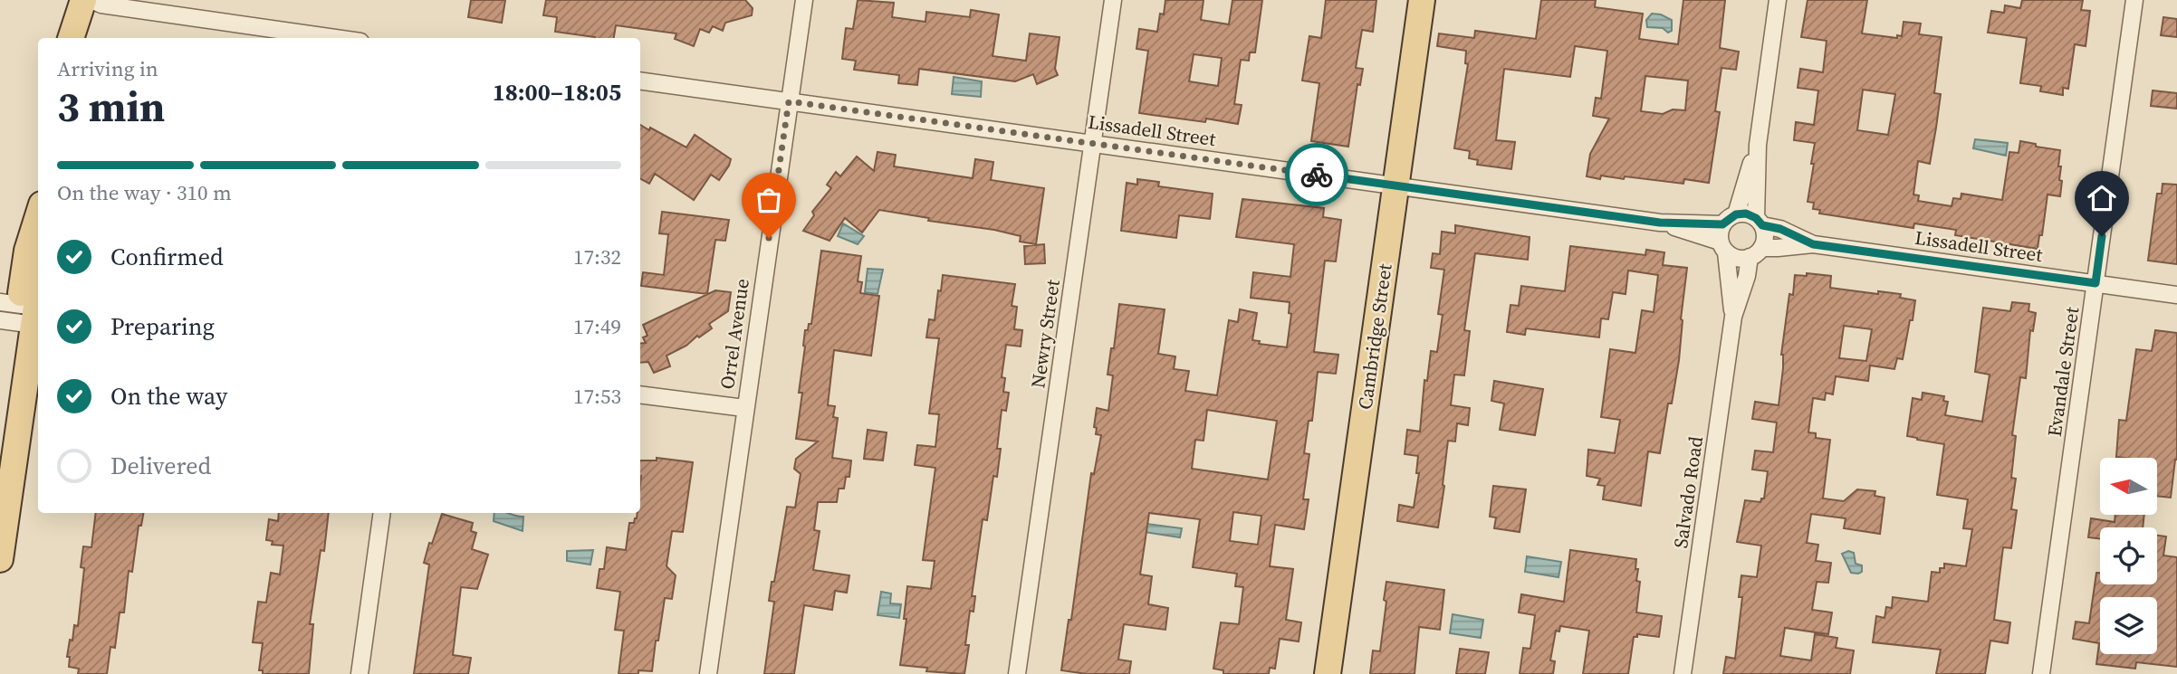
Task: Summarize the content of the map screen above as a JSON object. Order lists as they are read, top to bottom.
{
  "streets": {
    "main road": ["Cambridge Street"],
    "street": [
      "Lissadell Street",
      "Orrel Avenue",
      "Newry Street",
      "Evandale Street",
      "Salvado Road"
    ]
  },
  "crossings": [
    ["Lissadell Street", "Orrel Avenue"],
    ["Lissadell Street", "Newry Street"],
    ["Lissadell Street", "Cambridge Street"],
    ["Lissadell Street", "Evandale Street"],
    ["Lissadell Street", "Salvado Road"]
  ],
  "north": "left",
  "page": {
    "heading": ["3 min", "Arriving in", "18:00–18:05"],
    "bar": "On the way · 310 m",
    "list": [
      ["Confirmed", "17:32"],
      ["Preparing", "17:49"],
      ["On the way", "17:53"],
      "Delivered"
    ]
  }
}
